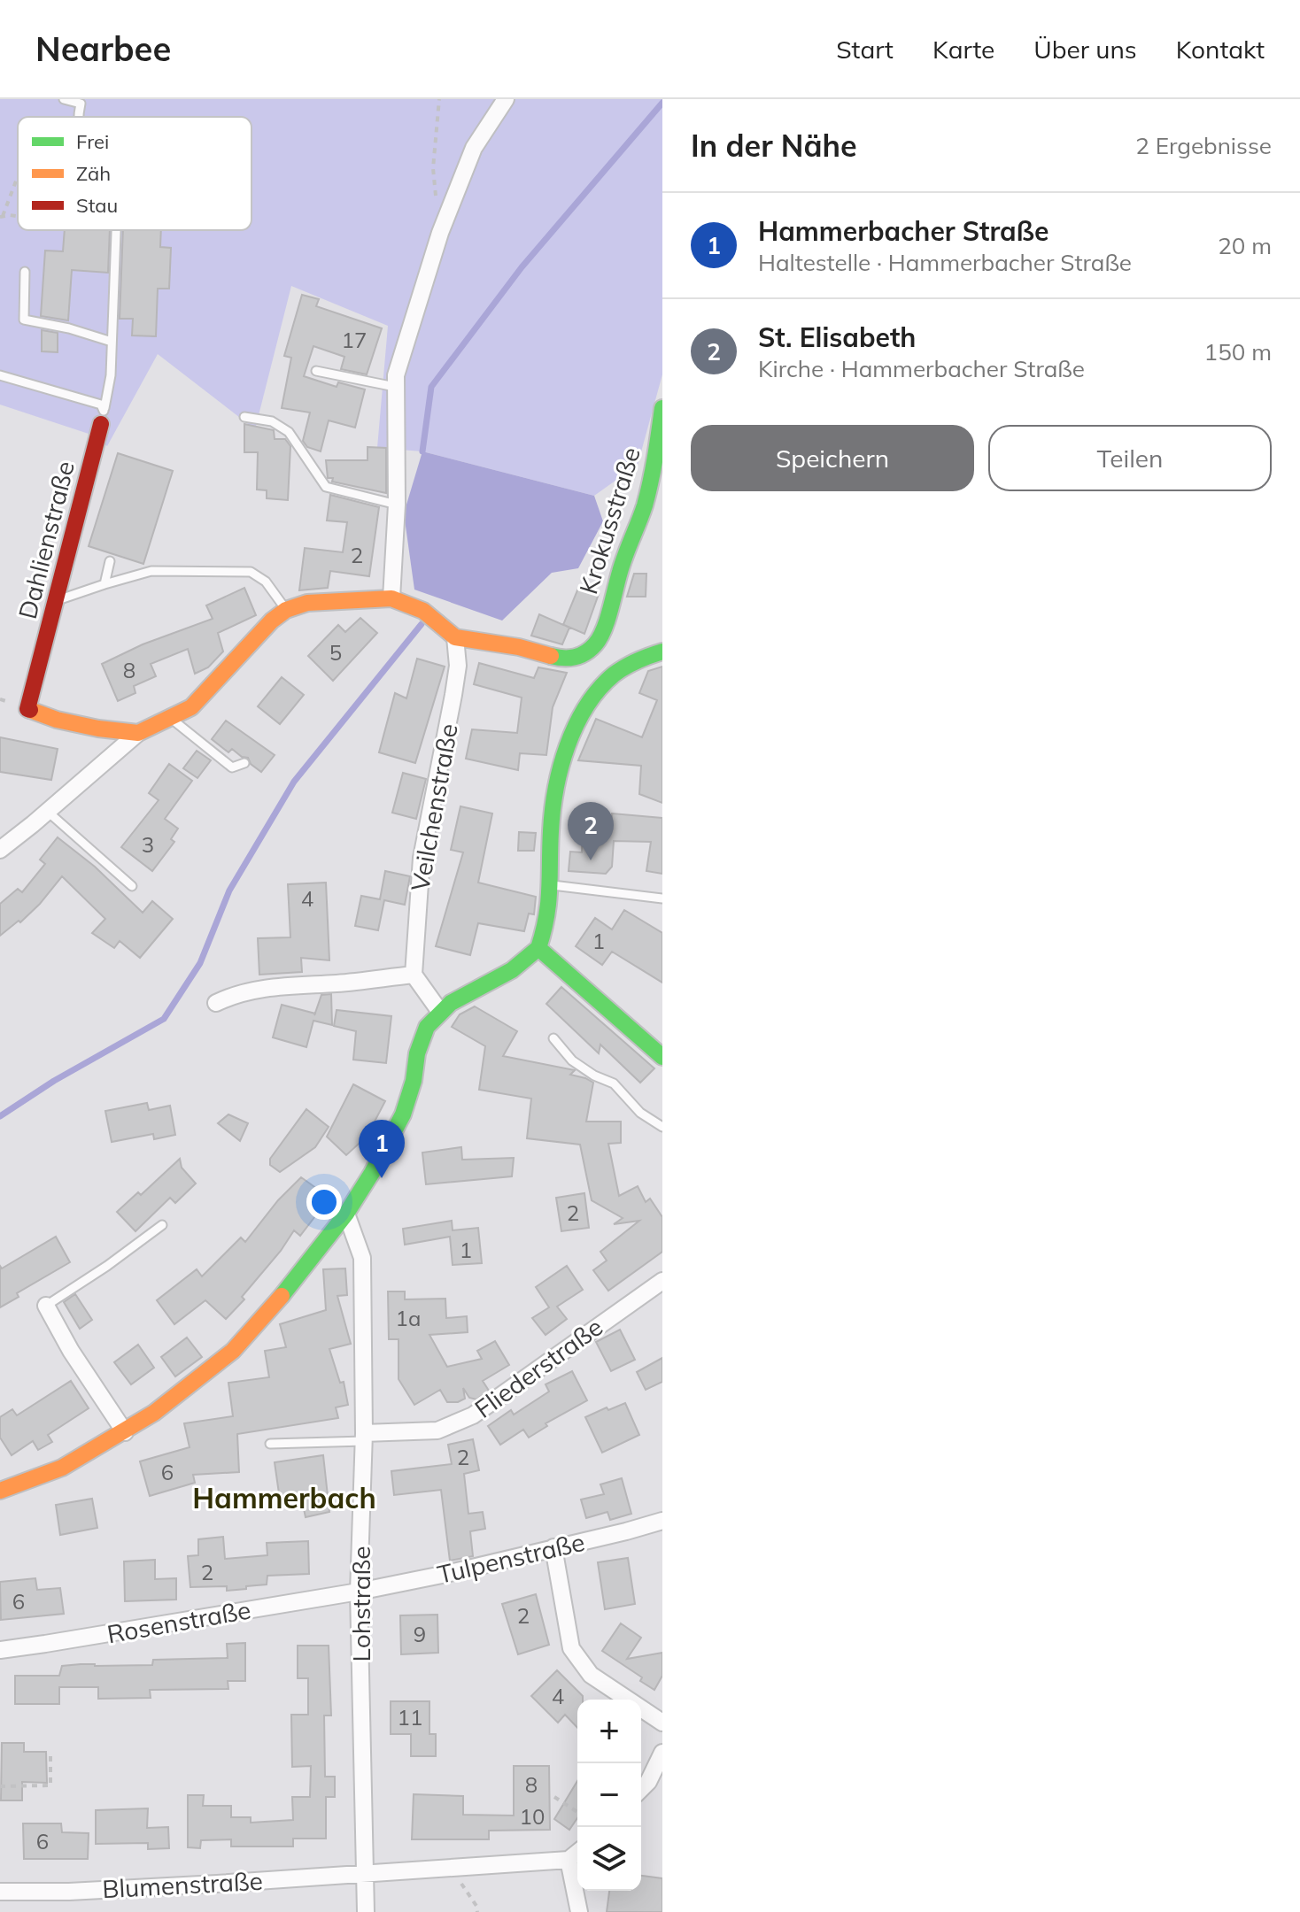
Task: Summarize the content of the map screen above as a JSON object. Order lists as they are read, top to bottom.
{
  "streets": {
    "street": [
      "Krokusstraße",
      "Dahlienstraße",
      "Veilchenstraße",
      "Fliederstraße",
      "Tulpenstraße",
      "Lohstraße",
      "Rosenstraße",
      "Blumenstraße"
    ]
  },
  "crossings": [
    ["Krokusstraße", "Veilchenstraße"],
    ["Fliederstraße", "Lohstraße"],
    ["Tulpenstraße", "Lohstraße"],
    ["Tulpenstraße", "Rosenstraße"],
    ["Lohstraße", "Rosenstraße"],
    ["Lohstraße", "Blumenstraße"]
  ],
  "districts": ["Hammerbach"],
  "house_numbers": [
    "17",
    "2",
    "5",
    "8",
    "3",
    "4",
    "1",
    "2",
    "1",
    "1a",
    "2",
    "6",
    "2",
    "6",
    "2",
    "9",
    "4",
    "11",
    "8",
    "10",
    "6"
  ],
  "legend": ["Frei", "Zäh", "Stau"],
  "page": {
    "header": "Nearbee",
    "nav": [
      "Start",
      "Karte",
      "Über uns",
      "Kontakt"
    ],
    "heading": ["In der Nähe", "2 Ergebnisse"],
    "list": [
      {
        "mark": "1",
        "name": "Hammerbacher Straße",
        "note": "Haltestelle · Hammerbacher Straße",
        "value": "20 m"
      },
      {
        "mark": "2",
        "name": "St. Elisabeth",
        "note": "Kirche · Hammerbacher Straße",
        "value": "150 m"
      }
    ],
    "buttons": ["Speichern", "Teilen"],
    "pins": ["2", "1"],
    "map_buttons": ["+", "−"]
  }
}
